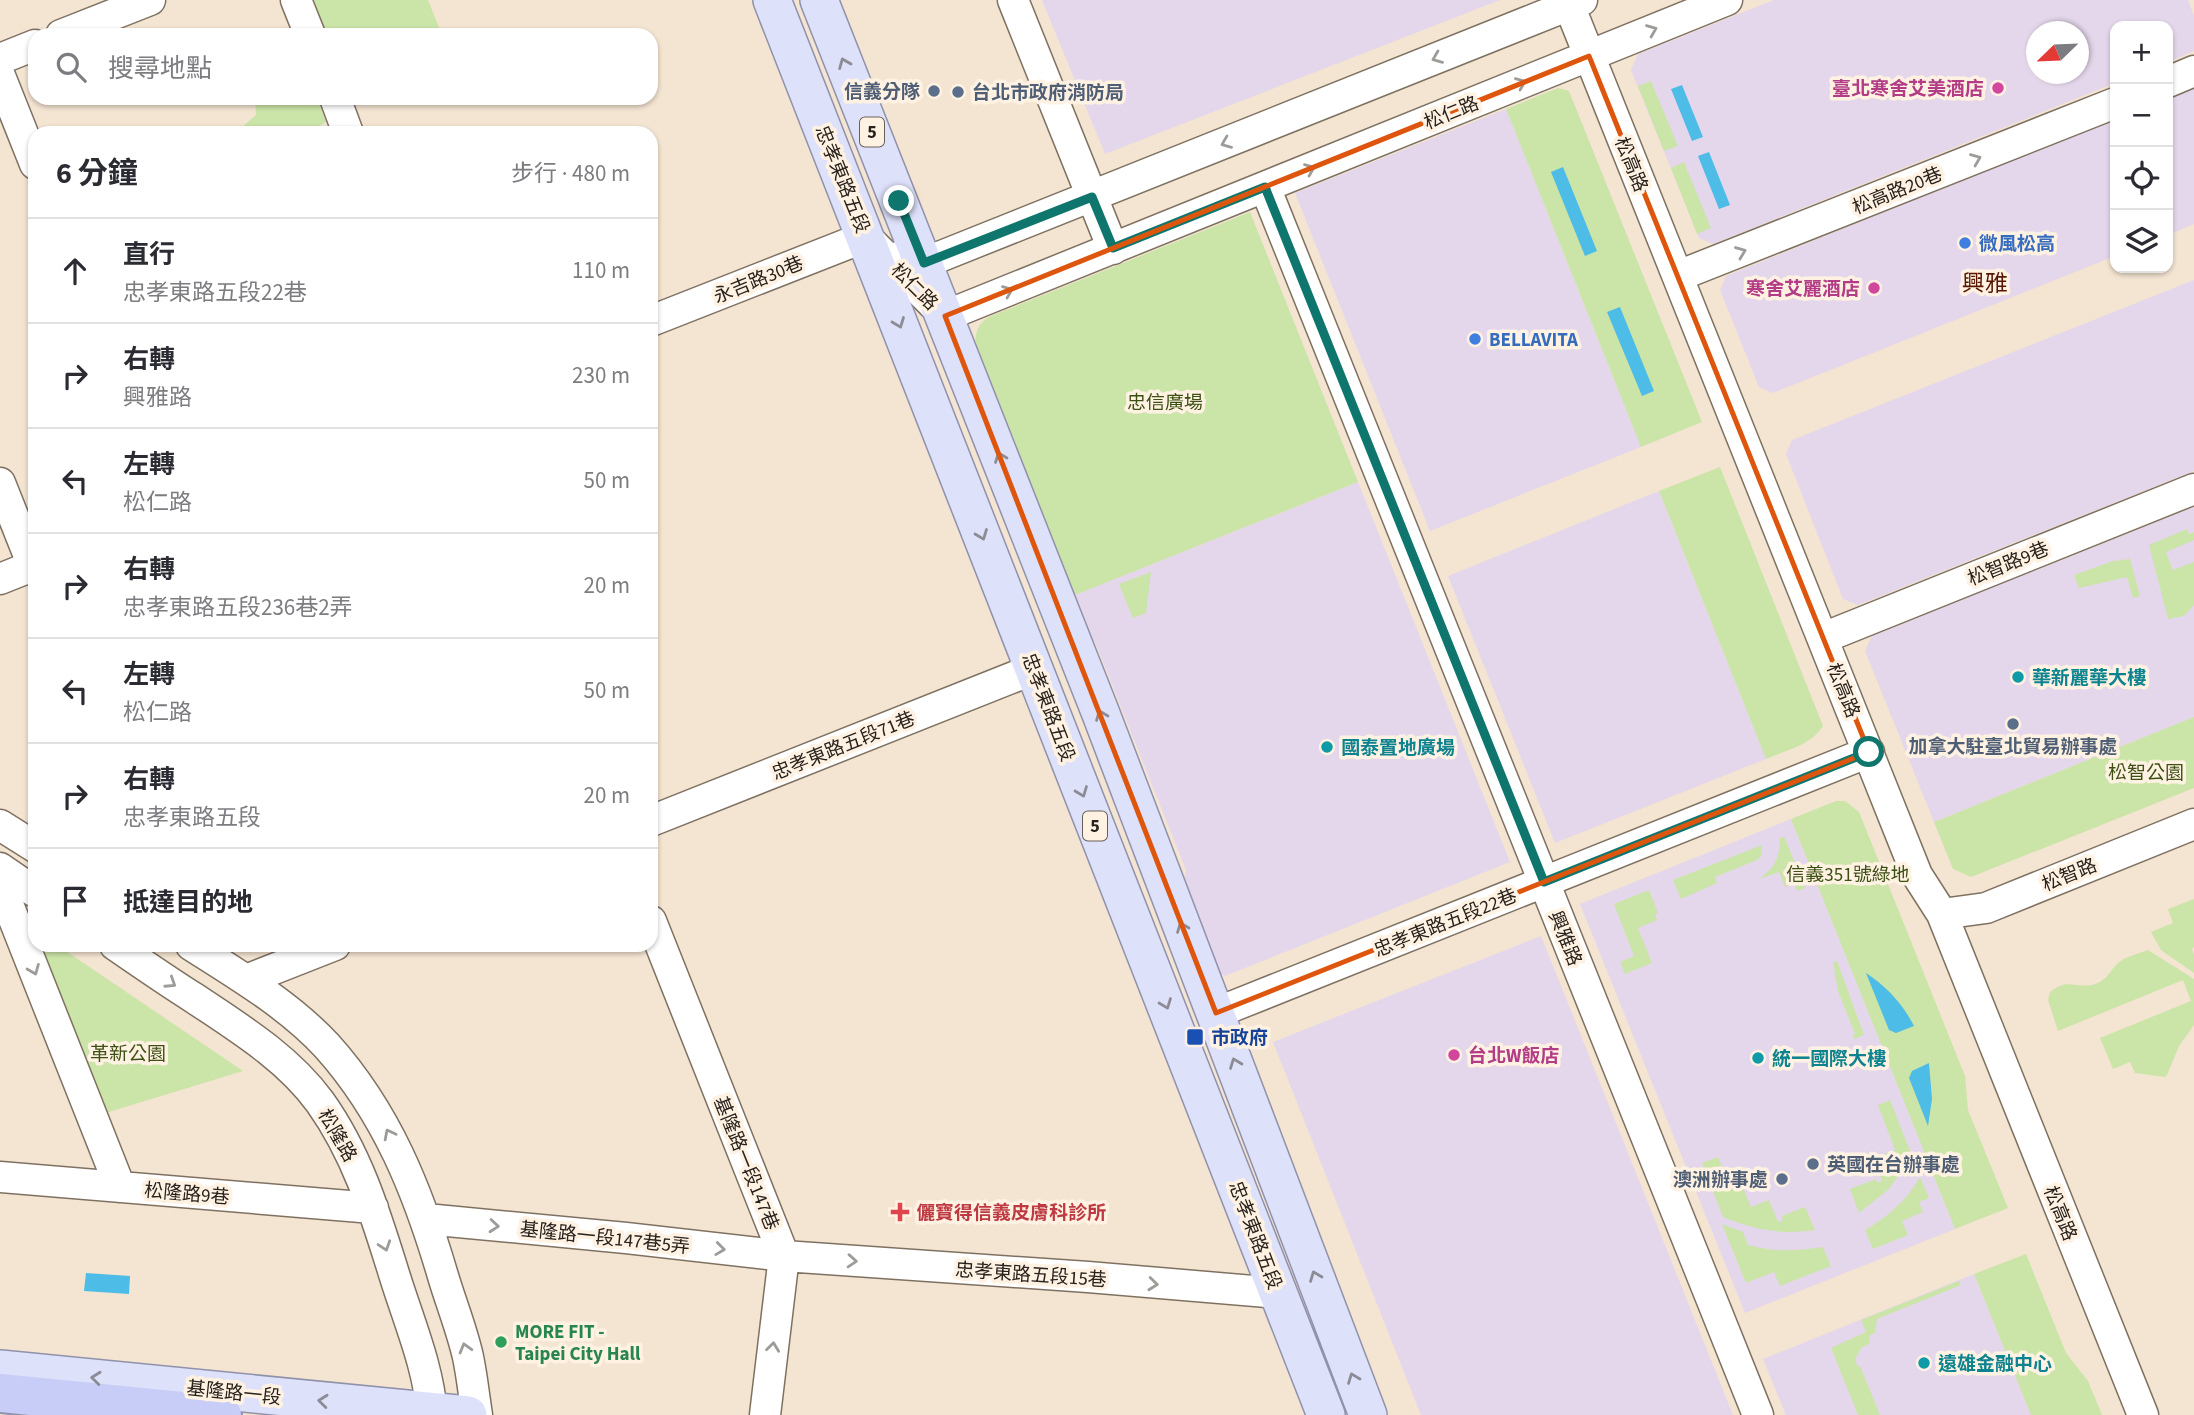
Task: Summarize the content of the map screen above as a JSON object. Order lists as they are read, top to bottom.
{
  "streets": {
    "main road": ["5", "忠孝東路五段", "基隆路一段"],
    "street": [
      "松仁路",
      "松高路",
      "松高路20巷",
      "永吉路30巷",
      "松智路9巷",
      "忠孝東路五段71巷",
      "松智路",
      "忠孝東路五段22巷",
      "興雅路",
      "松隆路",
      "基隆路一段147巷",
      "松隆路9巷",
      "基隆路一段147巷5弄",
      "忠孝東路五段15巷"
    ]
  },
  "crossings": [
    ["松仁路", "松高路"],
    ["松仁路", "忠孝東路五段"],
    ["松仁路", "永吉路30巷"],
    ["松仁路", "興雅路"],
    ["松高路", "松高路20巷"],
    ["松高路", "松智路9巷"],
    ["松高路", "松智路"],
    ["松高路", "忠孝東路五段22巷"],
    ["忠孝東路五段", "永吉路30巷"],
    ["忠孝東路五段", "忠孝東路五段71巷"],
    ["忠孝東路五段", "忠孝東路五段22巷"],
    ["忠孝東路五段", "忠孝東路五段15巷"],
    ["忠孝東路五段22巷", "興雅路"],
    ["松隆路", "松隆路9巷"],
    ["松隆路", "基隆路一段"],
    ["基隆路一段147巷", "基隆路一段147巷5弄"],
    ["基隆路一段147巷", "忠孝東路五段15巷"],
    ["基隆路一段147巷5弄", "忠孝東路五段15巷"]
  ],
  "one_way": [
    "松高路20巷",
    "基隆路一段147巷5弄",
    "忠孝東路五段15巷",
    "基隆路一段"
  ],
  "districts": ["興雅"],
  "parks": [
    "忠信廣場",
    "松智公園",
    "信義351號綠地",
    "革新公園"
  ],
  "places": {
    "other": [
      "臺北寒舍艾美酒店",
      "信義分隊",
      "台北市政府消防局",
      "微風松高",
      "寒舍艾麗酒店",
      "BELLAVITA",
      "華新麗華大樓",
      "加拿大駐臺北貿易辦事處",
      "國泰置地廣場",
      "台北W飯店",
      "統一國際大樓",
      "英國在台辦事處",
      "澳洲辦事處",
      "MORE FIT - Taipei City Hall",
      "遠雄金融中心"
    ],
    "transit": ["市政府"],
    "health": ["儷寶得信義皮膚科診所"]
  },
  "north": "bottom left",
  "page": {
    "map_buttons": ["+", "−"],
    "search": "搜尋地點",
    "heading": ["6 分鐘", "步行 · 480 m"],
    "list": [
      ["直行", "忠孝東路五段22巷", "110 m"],
      ["右轉", "興雅路", "230 m"],
      ["左轉", "松仁路", "50 m"],
      ["右轉", "忠孝東路五段236巷2弄", "20 m"],
      ["左轉", "松仁路", "50 m"],
      ["右轉", "忠孝東路五段", "20 m"],
      "抵達目的地"
    ]
  }
}
